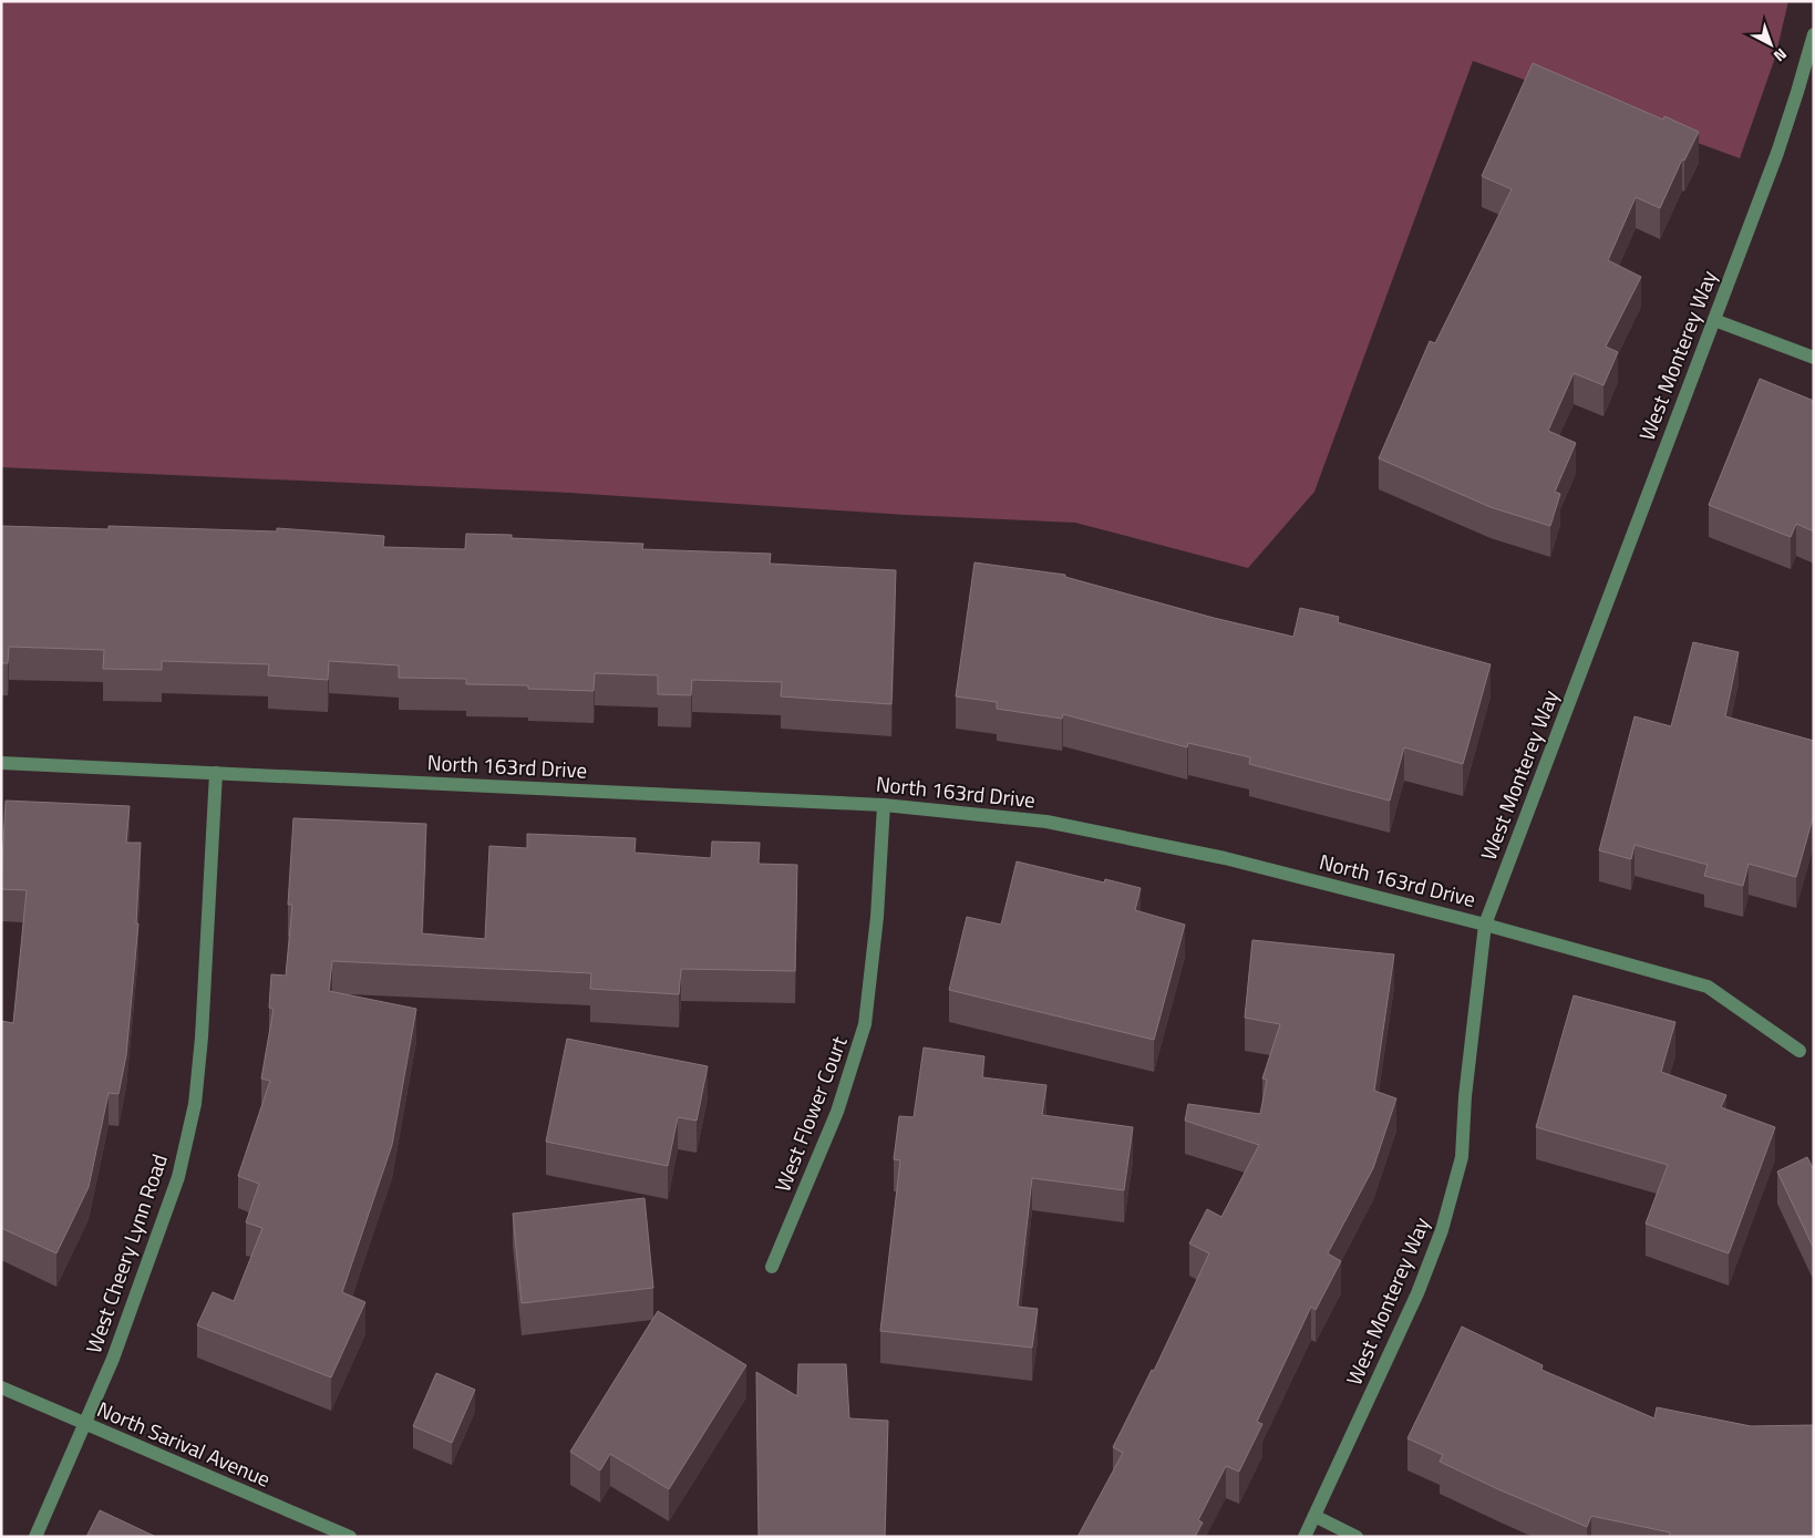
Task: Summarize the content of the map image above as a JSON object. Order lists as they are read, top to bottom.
{
  "streets": {
    "street": [
      "West Monterey Way",
      "North 163rd Drive",
      "West Flower Court",
      "West Cheery Lynn Road",
      "North Sarival Avenue"
    ]
  },
  "crossings": [
    ["West Monterey Way", "North 163rd Drive"],
    ["North 163rd Drive", "West Flower Court"],
    ["North 163rd Drive", "West Cheery Lynn Road"],
    ["West Cheery Lynn Road", "North Sarival Avenue"]
  ],
  "north": "bottom right"
}
